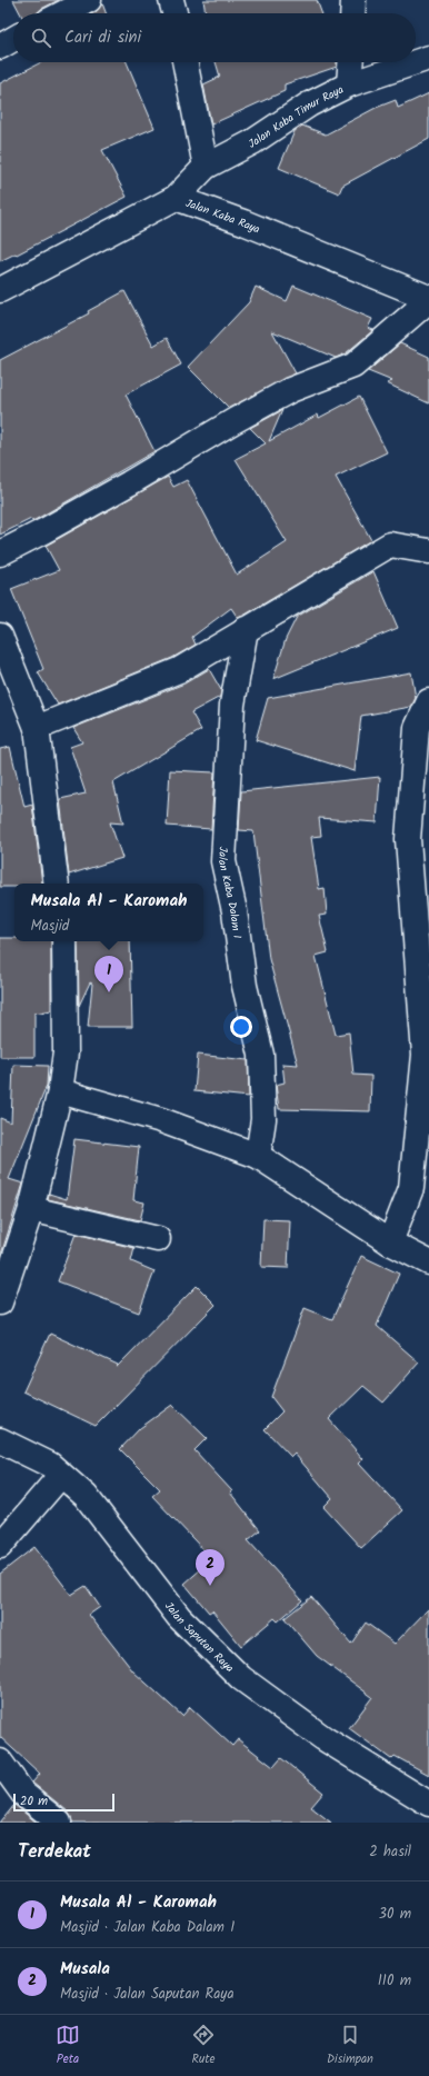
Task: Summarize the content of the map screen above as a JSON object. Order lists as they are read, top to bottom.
{
  "streets": {
    "street": [
      "Jalan Kaba Timur Raya",
      "Jalan Kaba Raya",
      "Jalan Kaba Dalam I",
      "Jalan Saputan Raya"
    ]
  },
  "crossings": [
    ["Jalan Kaba Timur Raya", "Jalan Kaba Raya"]
  ],
  "scale_bar": "20 m",
  "page": {
    "search": "Cari di sini",
    "popup": ["Musala Al - Karomah", "Masjid"],
    "pins": ["1", "2"],
    "scale": "20 m",
    "heading": ["Terdekat", "2 hasil"],
    "list": [
      {
        "mark": "1",
        "name": "Musala Al - Karomah",
        "note": "Masjid · Jalan Kaba Dalam I",
        "value": "30 m"
      },
      {
        "mark": "2",
        "name": "Musala",
        "note": "Masjid · Jalan Saputan Raya",
        "value": "110 m"
      }
    ],
    "nav": ["Peta", "Rute", "Disimpan"]
  }
}
